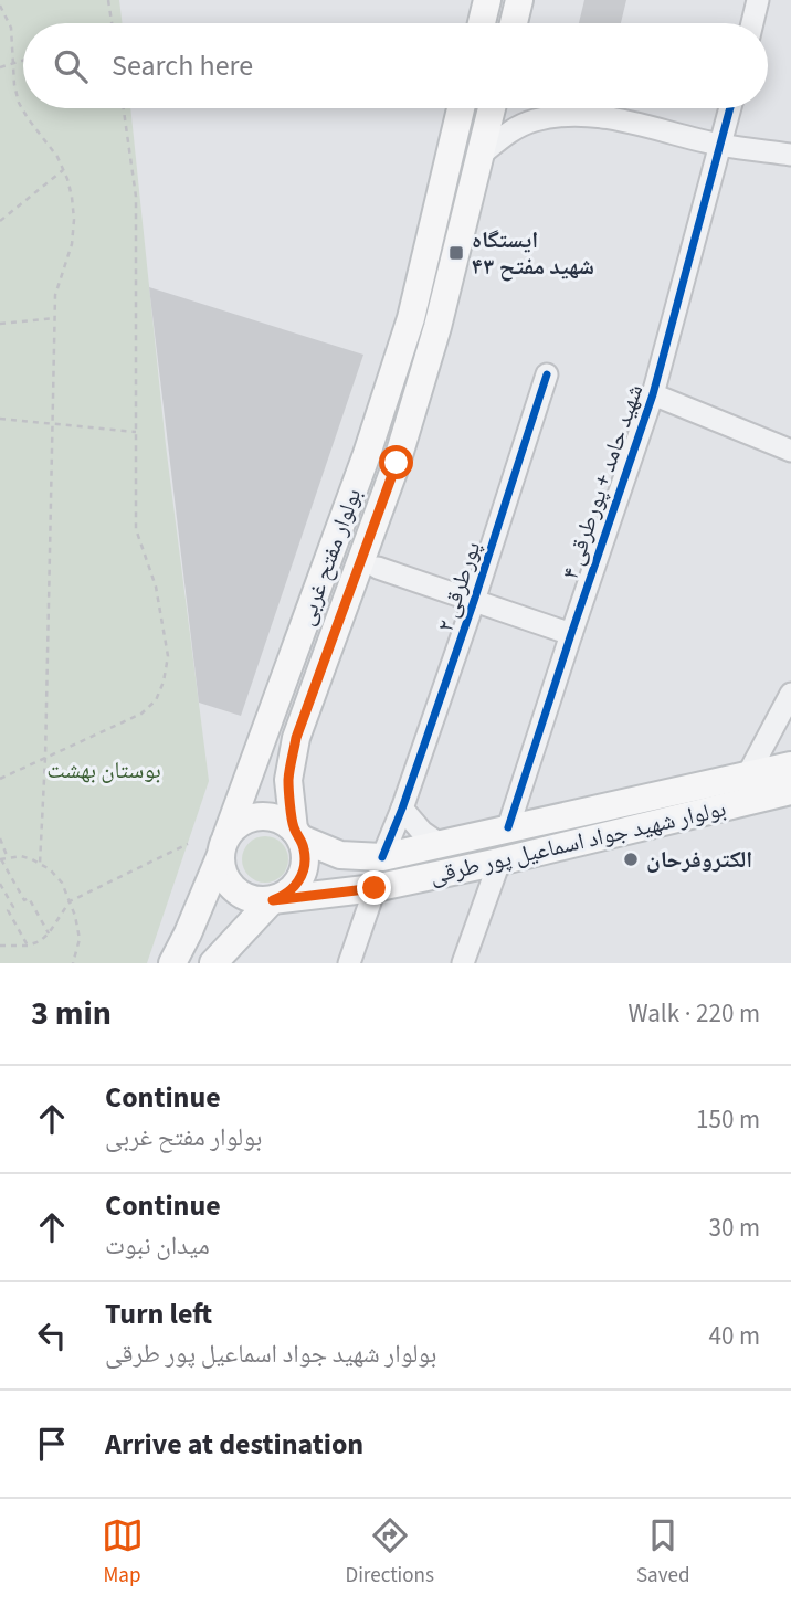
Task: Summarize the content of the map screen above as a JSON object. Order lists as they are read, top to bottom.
{
  "streets": {
    "main road": ["بولوار مفتح غربی", "بولوار شهید جواد اسماعیل پور طرقی"],
    "street": ["شهید حامد + پورطرقی ۴", "پورطرقی ۲"]
  },
  "crossings": [
    ["شهید حامد + پورطرقی ۴", "بولوار شهید جواد اسماعیل پور طرقی"],
    ["بولوار مفتح غربی", "بولوار شهید جواد اسماعیل پور طرقی"],
    ["پورطرقی ۲", "بولوار شهید جواد اسماعیل پور طرقی"]
  ],
  "parks": ["بوستان بهشت"],
  "places": {
    "transit": ["ایستگاه شهید مفتح ۴۳"],
    "other": ["الکتروفرحان"]
  },
  "page": {
    "search": "Search here",
    "heading": ["3 min", "Walk · 220 m"],
    "list": [
      ["Continue", "بولوار مفتح غربی", "150 m"],
      ["Continue", "میدان نبوت", "30 m"],
      ["Turn left", "بولوار شهید جواد اسماعیل پور طرقی", "40 m"],
      "Arrive at destination"
    ],
    "nav": ["Map", "Directions", "Saved"]
  }
}
